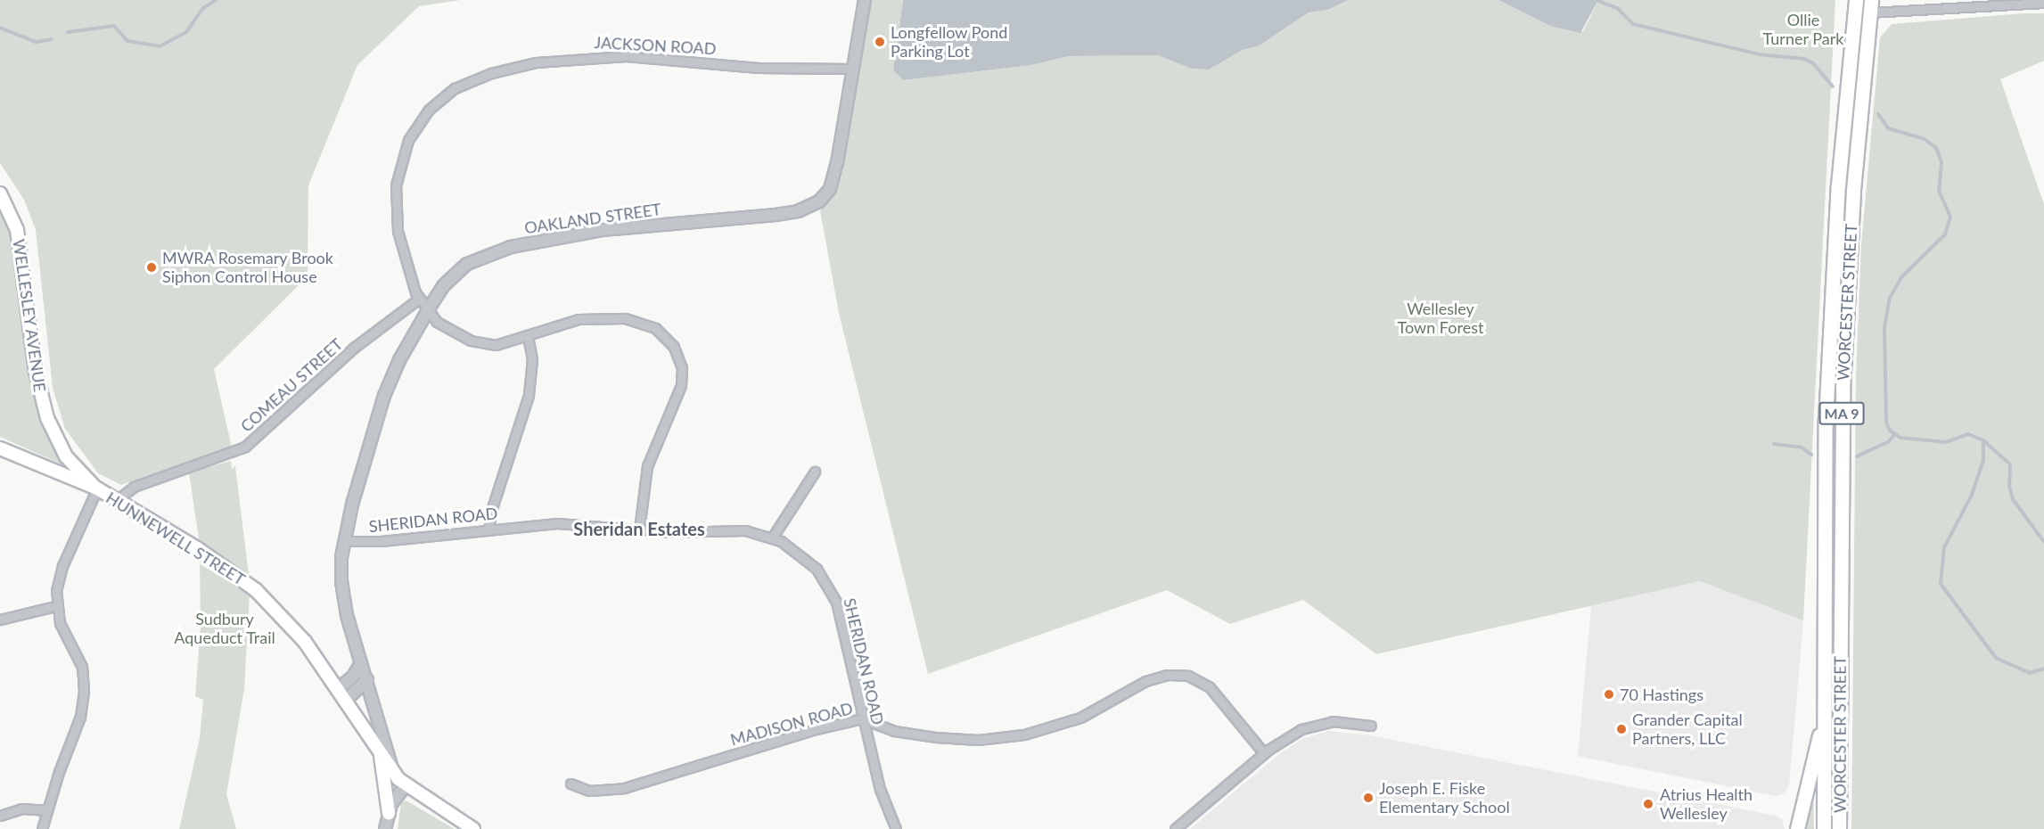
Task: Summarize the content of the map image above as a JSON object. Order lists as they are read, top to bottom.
{
  "streets": {
    "highway": ["WORCESTER STREET", "MA 9"],
    "main road": ["WELLESLEY AVENUE", "HUNNEWELL STREET"],
    "street": [
      "JACKSON ROAD",
      "OAKLAND STREET",
      "COMEAU STREET",
      "SHERIDAN ROAD",
      "MADISON ROAD"
    ]
  },
  "crossings": [
    ["JACKSON ROAD", "OAKLAND STREET"],
    ["JACKSON ROAD", "COMEAU STREET"],
    ["JACKSON ROAD", "SHERIDAN ROAD"],
    ["OAKLAND STREET", "SHERIDAN ROAD"],
    ["OAKLAND STREET", "HUNNEWELL STREET"],
    ["WELLESLEY AVENUE", "HUNNEWELL STREET"],
    ["COMEAU STREET", "HUNNEWELL STREET"],
    ["SHERIDAN ROAD", "MADISON ROAD"]
  ],
  "districts": ["Sheridan Estates"],
  "parks": ["Ollie Turner Park", "Wellesley Town Forest", "Sudbury Aqueduct Trail"],
  "places": [
    "Longfellow Pond Parking Lot",
    "MWRA Rosemary Brook Siphon Control House",
    "70 Hastings",
    "Grander Capital Partners, LLC",
    "Joseph E. Fiske Elementary School",
    "Atrius Health Wellesley"
  ]
}
